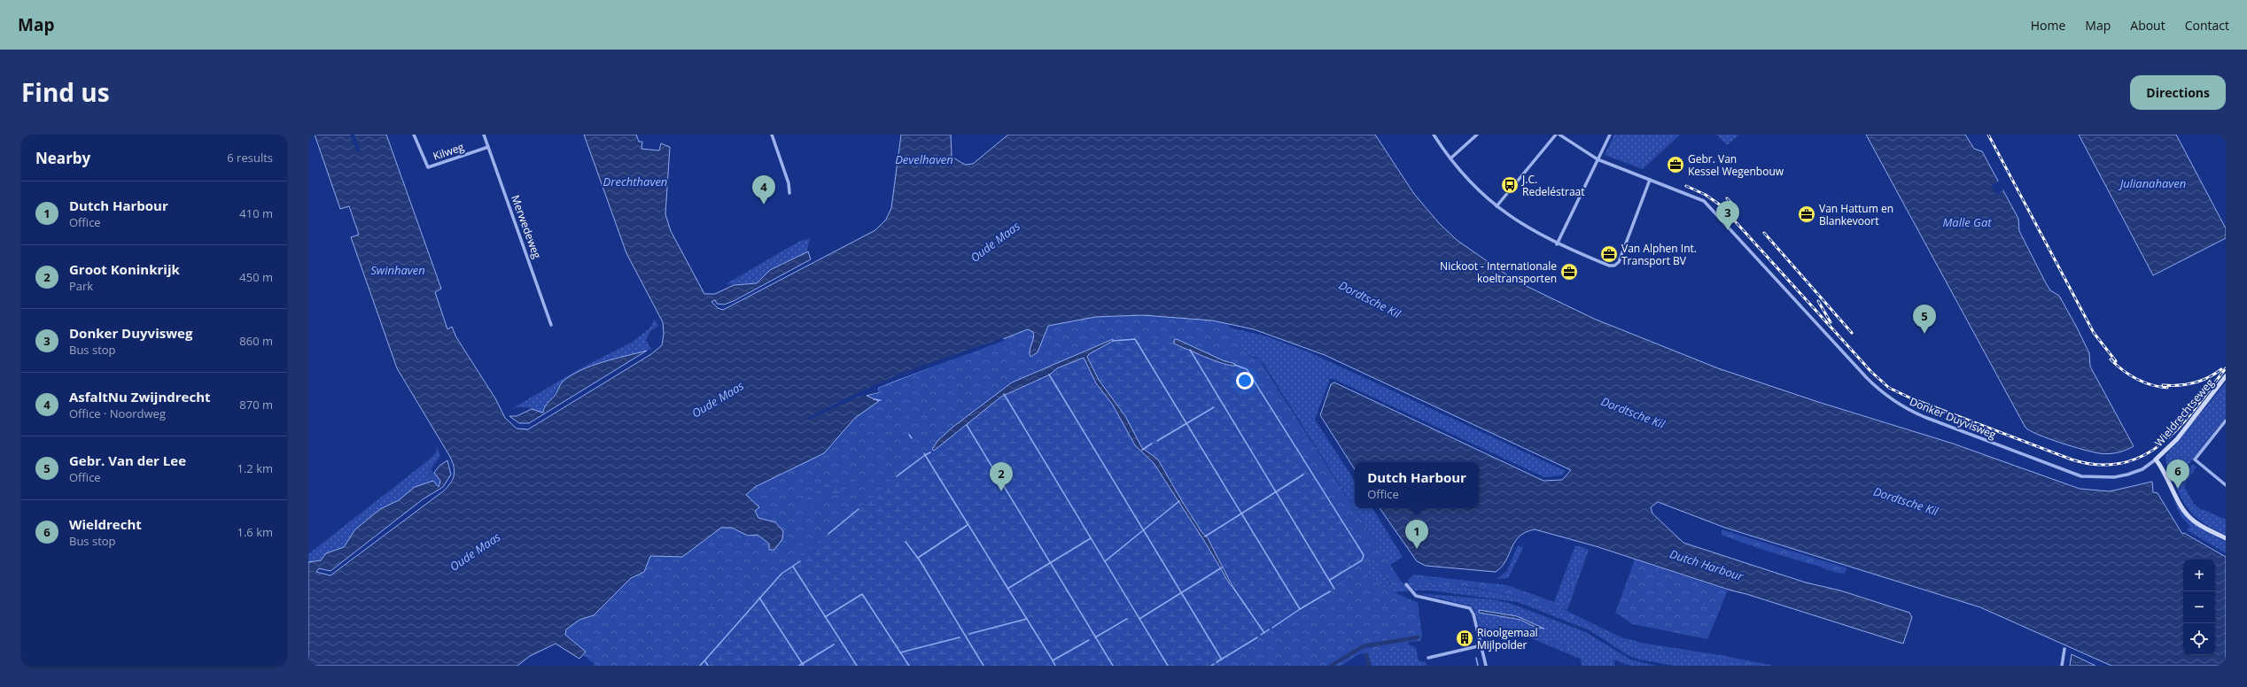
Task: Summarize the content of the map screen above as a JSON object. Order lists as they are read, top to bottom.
{
  "streets": {
    "street": [
      "Kilweg",
      "Merwedeweg",
      "Wieldrechtseweg",
      "Donker Duyvisweg"
    ]
  },
  "crossings": [
    ["Kilweg", "Merwedeweg"],
    ["Wieldrechtseweg", "Donker Duyvisweg"]
  ],
  "water": [
    "Develhaven",
    "Drechthaven",
    "Julianahaven",
    "Malle Gat",
    "Oude Maas",
    "Swinhaven",
    "Dordtsche Kil",
    "Dutch Harbour"
  ],
  "places": {
    "office": [
      "Gebr. Van Kessel Wegenbouw",
      "Van Hattum en Blankevoort",
      "Van Alphen Int. Transport BV",
      "Nickoot - Internationale koeltransporten"
    ],
    "bus stop": ["J.C. Redeléstraat"],
    "building": ["Rioolgemaal Mijlpolder"]
  },
  "page": {
    "header": "Map",
    "nav": [
      "Home",
      "Map",
      "About",
      "Contact"
    ],
    "title": "Find us",
    "buttons": "Directions",
    "heading": ["Nearby", "6 results"],
    "pins": [
      "4",
      "3",
      "5",
      "6",
      "2",
      "1"
    ],
    "list": [
      {
        "mark": "1",
        "name": "Dutch Harbour",
        "note": "Office",
        "value": "410 m"
      },
      {
        "mark": "2",
        "name": "Groot Koninkrijk",
        "note": "Park",
        "value": "450 m"
      },
      {
        "mark": "3",
        "name": "Donker Duyvisweg",
        "note": "Bus stop",
        "value": "860 m"
      },
      {
        "mark": "4",
        "name": "AsfaltNu Zwijndrecht",
        "note": "Office · Noordweg",
        "value": "870 m"
      },
      {
        "mark": "5",
        "name": "Gebr. Van der Lee",
        "note": "Office",
        "value": "1.2 km"
      },
      {
        "mark": "6",
        "name": "Wieldrecht",
        "note": "Bus stop",
        "value": "1.6 km"
      }
    ],
    "popup": ["Dutch Harbour", "Office"],
    "map_buttons": ["+", "−"]
  }
}
